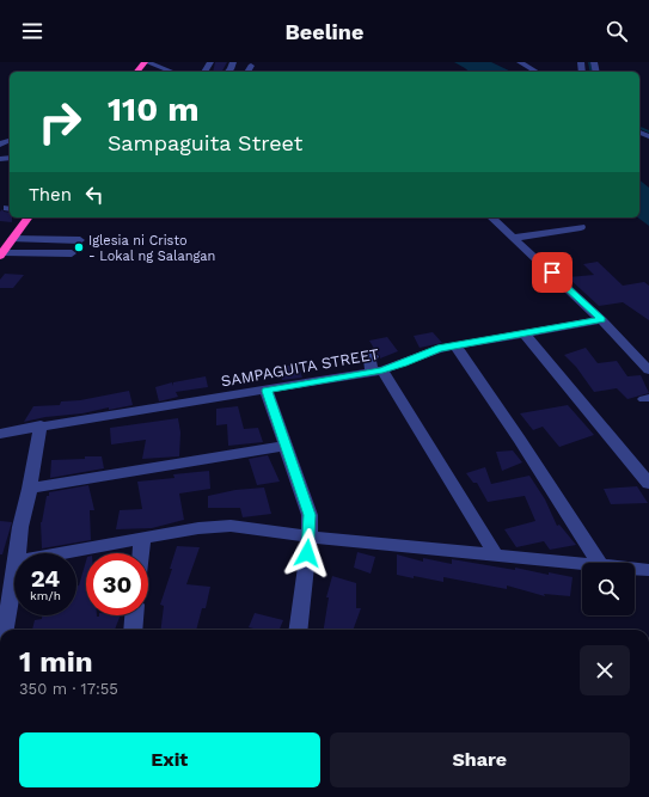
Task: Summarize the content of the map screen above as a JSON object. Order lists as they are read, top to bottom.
{
  "streets": {
    "street": ["SAMPAGUITA STREET"]
  },
  "places": ["Iglesia ni Cristo - Lokal ng Salangan"],
  "page": {
    "header": "Beeline",
    "turn": ["110 m", "Sampaguita Street"],
    "then": "Then",
    "speed": "24 km/h",
    "limit": "30",
    "heading": ["1 min", "350 m · 17:55"],
    "buttons": ["Exit", "Share"]
  }
}
